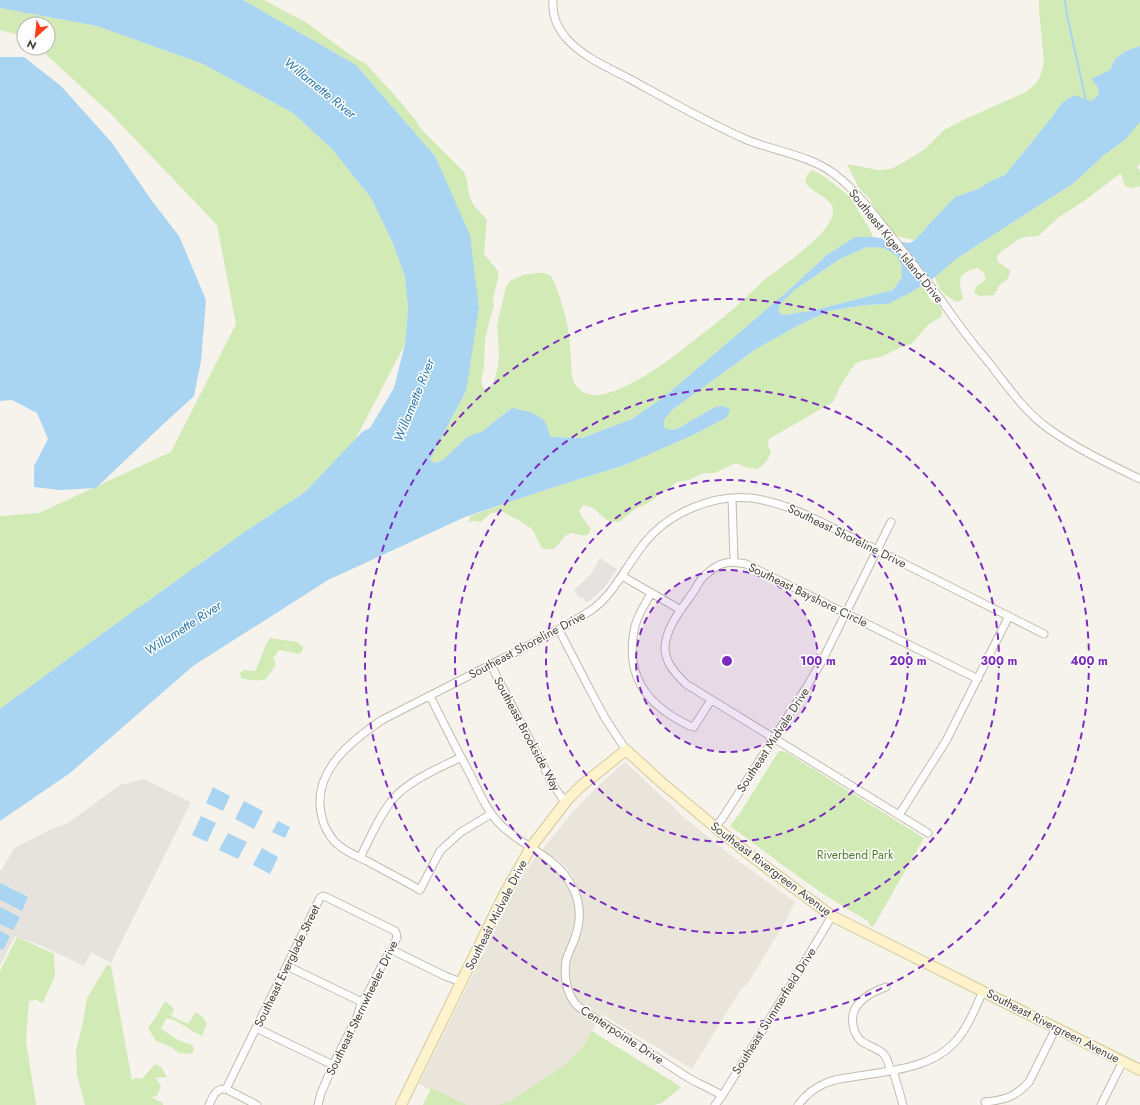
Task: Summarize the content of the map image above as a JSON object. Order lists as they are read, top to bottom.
{
  "streets": {
    "street": [
      "Southeast Kiger Island Drive",
      "Southeast Shoreline Drive",
      "Southeast Bayshore Circle",
      "Southeast Brookside Way",
      "Southeast Midvale Drive",
      "Southeast Rivergreen Avenue",
      "Southeast Everglade Street",
      "Southeast Sternwheeler Drive",
      "Southeast Summerfield Drive",
      "Centerpointe Drive"
    ]
  },
  "crossings": [
    ["Southeast Shoreline Drive", "Southeast Brookside Way"],
    ["Southeast Shoreline Drive", "Southeast Midvale Drive"],
    ["Southeast Shoreline Drive", "Southeast Rivergreen Avenue"],
    ["Southeast Shoreline Drive", "Centerpointe Drive"],
    ["Southeast Bayshore Circle", "Southeast Midvale Drive"],
    ["Southeast Brookside Way", "Southeast Midvale Drive"],
    ["Southeast Midvale Drive", "Southeast Rivergreen Avenue"],
    ["Southeast Midvale Drive", "Centerpointe Drive"],
    ["Southeast Rivergreen Avenue", "Southeast Summerfield Drive"],
    ["Southeast Everglade Street", "Southeast Sternwheeler Drive"],
    ["Southeast Summerfield Drive", "Centerpointe Drive"]
  ],
  "water": ["Willamette River"],
  "parks": ["Riverbend Park"],
  "north": "bottom left",
  "rings": [
    "100 m",
    "200 m",
    "300 m",
    "400 m"
  ]
}
